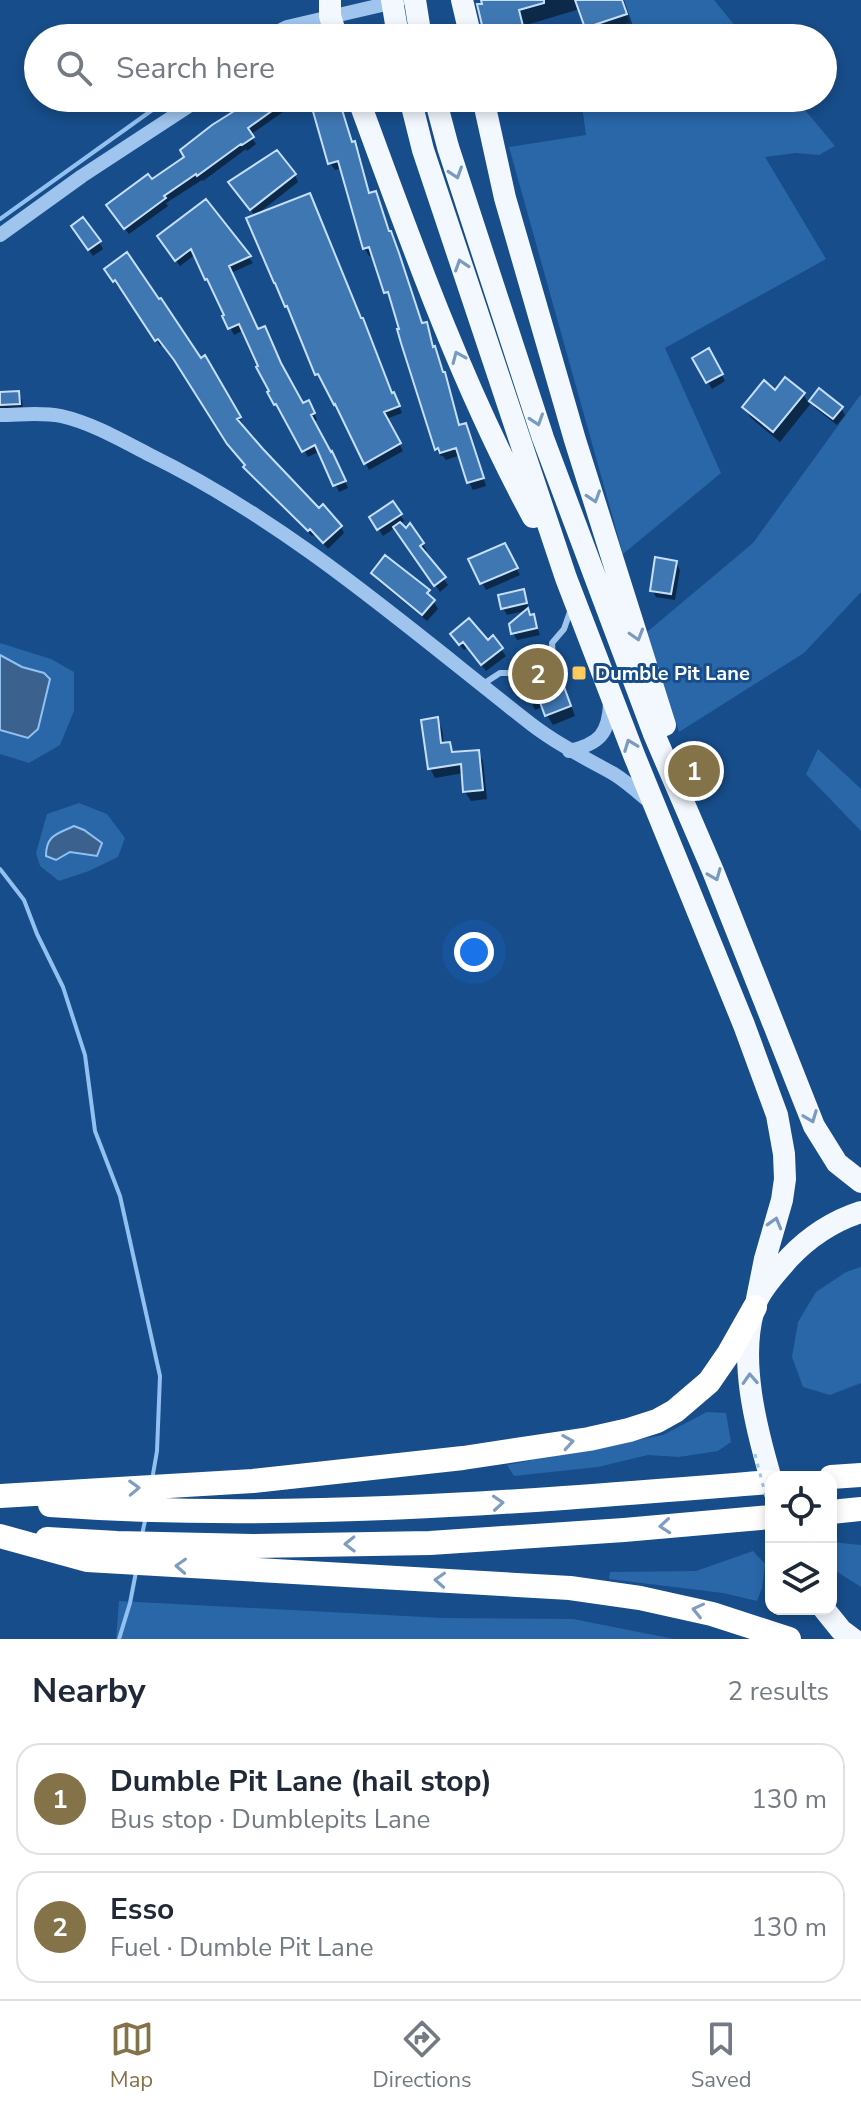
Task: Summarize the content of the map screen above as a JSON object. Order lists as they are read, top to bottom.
{
  "places": {
    "transit": ["Dumble Pit Lane"]
  },
  "page": {
    "search": "Search here",
    "pins": ["2", "1"],
    "heading": ["Nearby", "2 results"],
    "list": [
      {
        "mark": "1",
        "name": "Dumble Pit Lane (hail stop)",
        "note": "Bus stop · Dumblepits Lane",
        "value": "130 m"
      },
      {
        "mark": "2",
        "name": "Esso",
        "note": "Fuel · Dumble Pit Lane",
        "value": "130 m"
      }
    ],
    "nav": ["Map", "Directions", "Saved"]
  }
}
